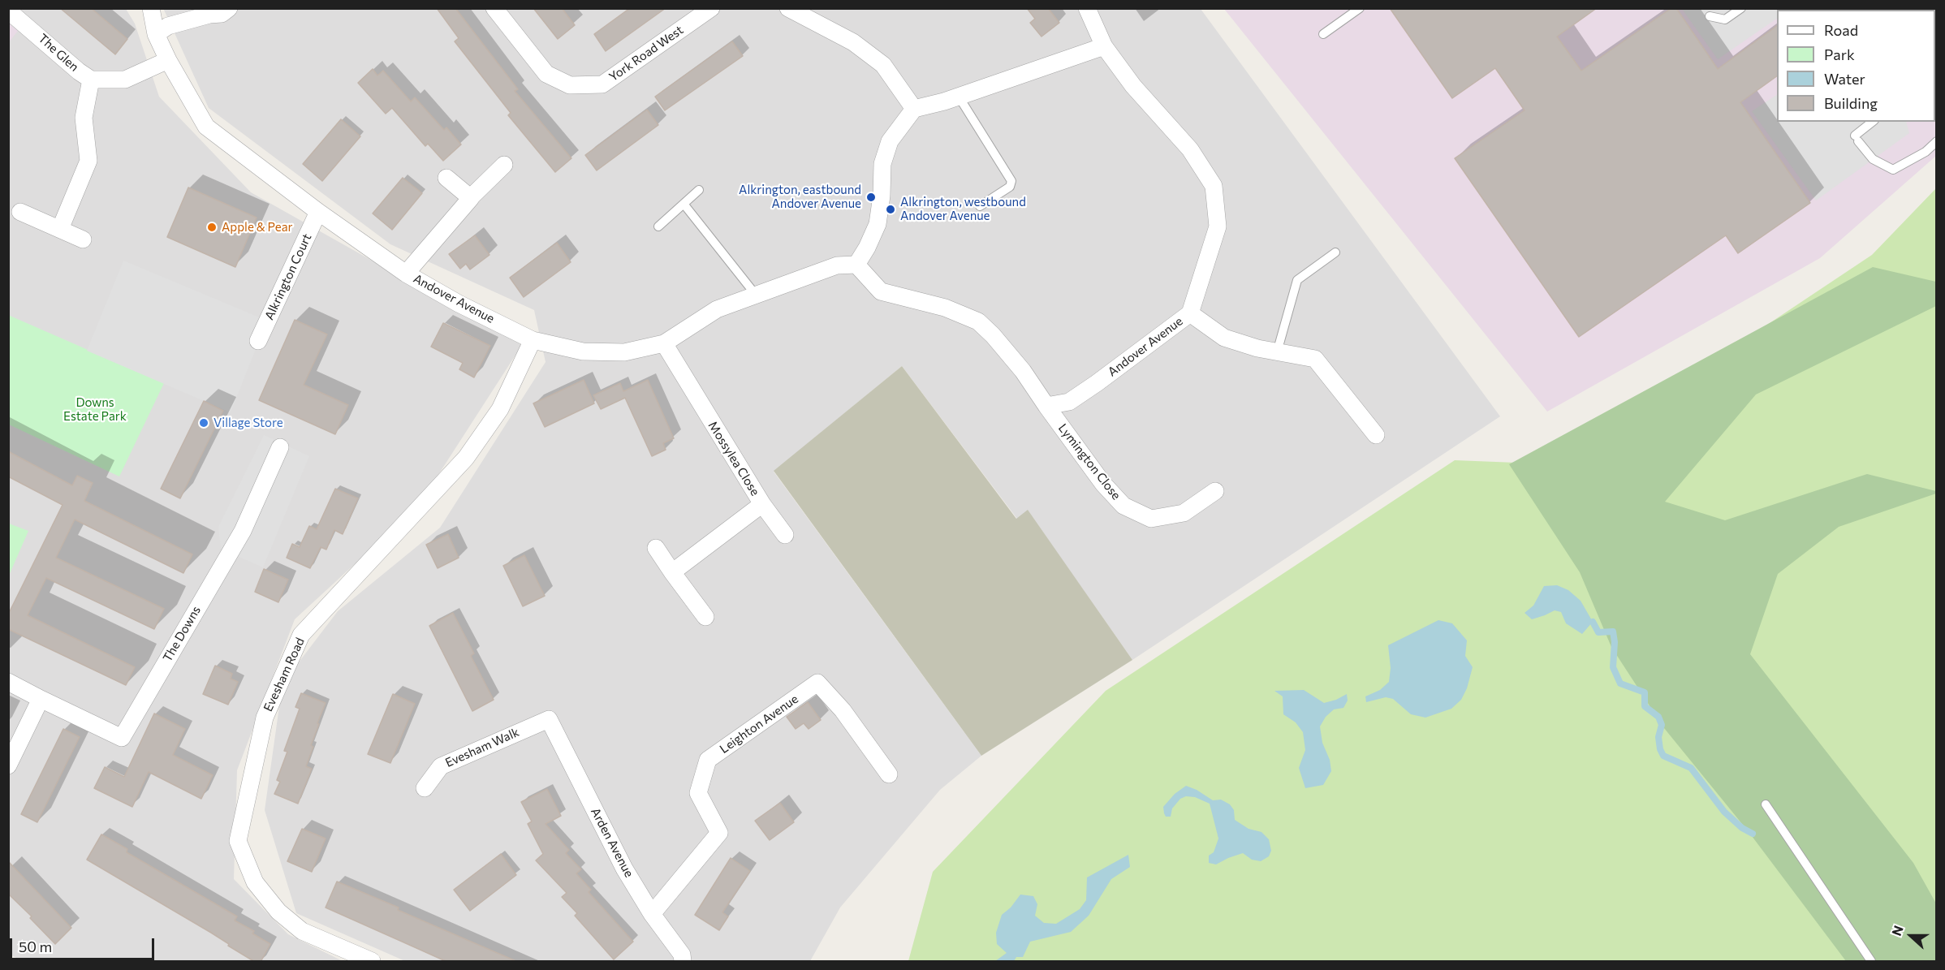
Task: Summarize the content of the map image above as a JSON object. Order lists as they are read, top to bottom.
{
  "streets": {
    "street": [
      "The Glen",
      "York Road West",
      "Alkrington Court",
      "Andover Avenue",
      "Mossylea Close",
      "Lymington Close",
      "The Downs",
      "Evesham Road",
      "Leighton Avenue",
      "Evesham Walk",
      "Arden Avenue"
    ]
  },
  "crossings": [
    ["The Glen", "Andover Avenue"],
    ["Alkrington Court", "Andover Avenue"],
    ["Andover Avenue", "Mossylea Close"],
    ["Andover Avenue", "Lymington Close"],
    ["Andover Avenue", "Evesham Road"],
    ["Leighton Avenue", "Arden Avenue"],
    ["Evesham Walk", "Arden Avenue"]
  ],
  "parks": ["Downs Estate Park"],
  "places": [
    "Alkrington, eastbound Andover Avenue",
    "Alkrington, westbound Andover Avenue",
    "Apple & Pear",
    "Village Store"
  ],
  "legend": [
    "Road",
    "Park",
    "Water",
    "Building"
  ],
  "scale_bar": "50 m",
  "north": "left"
}
